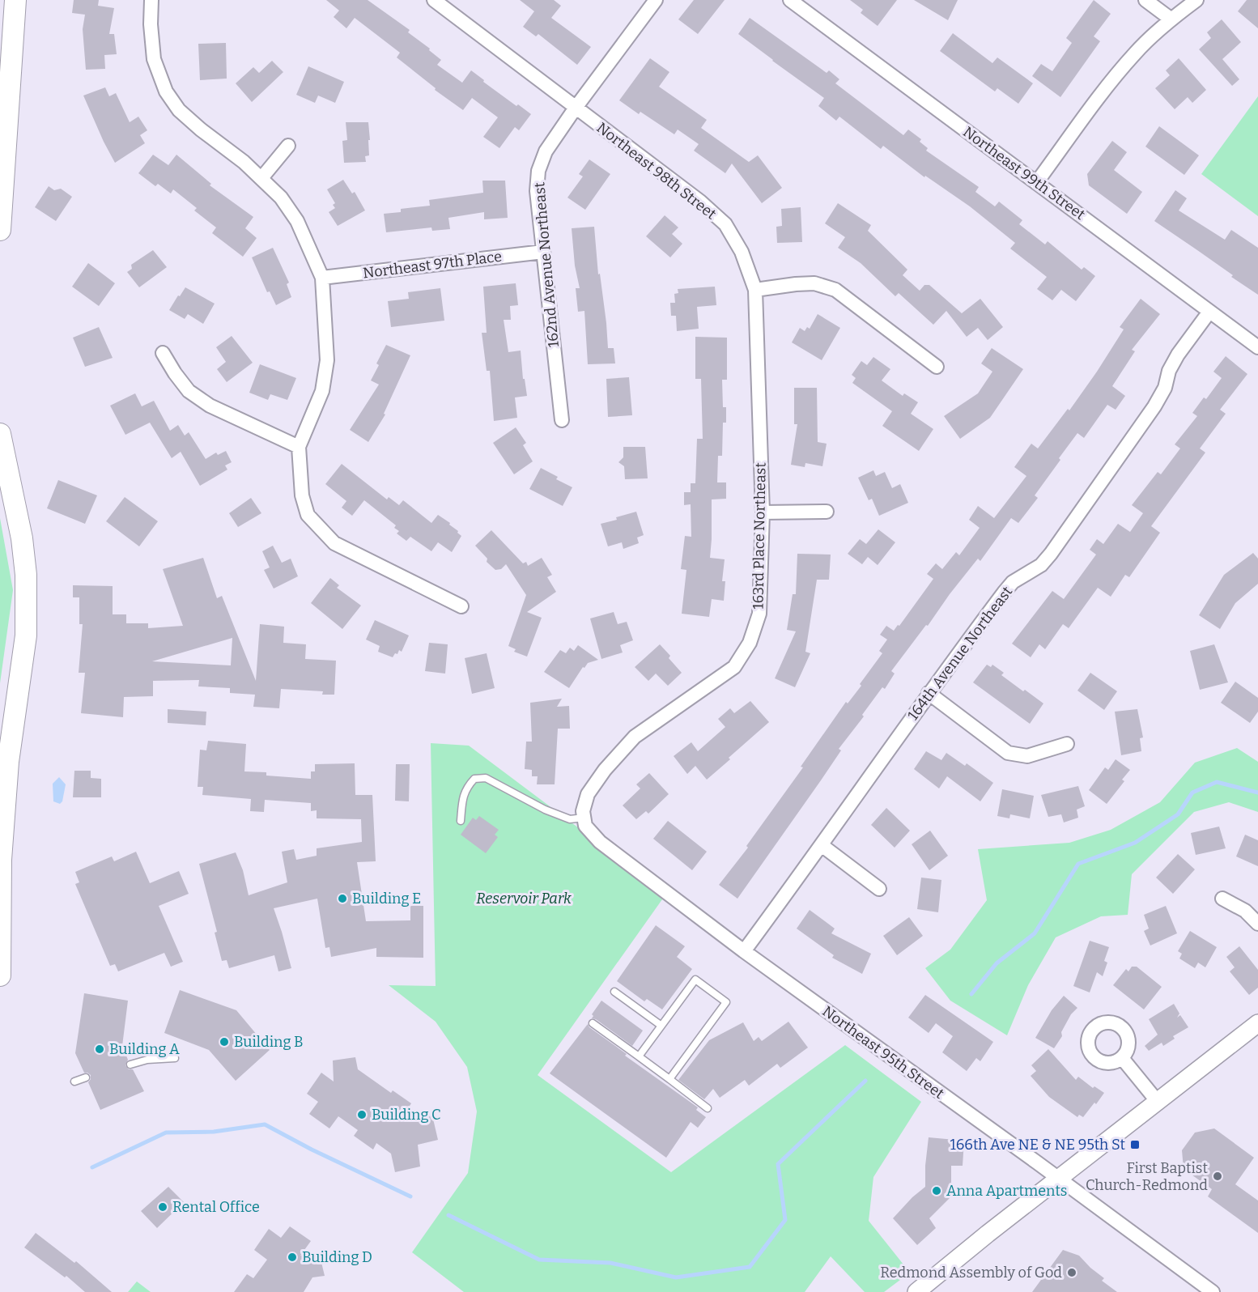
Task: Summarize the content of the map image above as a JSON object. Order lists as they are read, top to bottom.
{
  "streets": {
    "street": [
      "Northeast 98th Street",
      "Northeast 99th Street",
      "Northeast 97th Place",
      "162nd Avenue Northeast",
      "163rd Place Northeast",
      "164th Avenue Northeast",
      "Northeast 95th Street"
    ]
  },
  "crossings": [
    ["Northeast 98th Street", "162nd Avenue Northeast"],
    ["Northeast 98th Street", "163rd Place Northeast"],
    ["Northeast 99th Street", "164th Avenue Northeast"],
    ["Northeast 97th Place", "162nd Avenue Northeast"],
    ["163rd Place Northeast", "Northeast 95th Street"],
    ["164th Avenue Northeast", "Northeast 95th Street"]
  ],
  "parks": ["Reservoir Park"],
  "places": {
    "other": [
      "Building E",
      "Building B",
      "Building A",
      "Building C",
      "First Baptist Church-Redmond",
      "Anna Apartments",
      "Rental Office",
      "Building D",
      "Redmond Assembly of God"
    ],
    "transit": ["166th Ave NE & NE 95th St"]
  }
}
